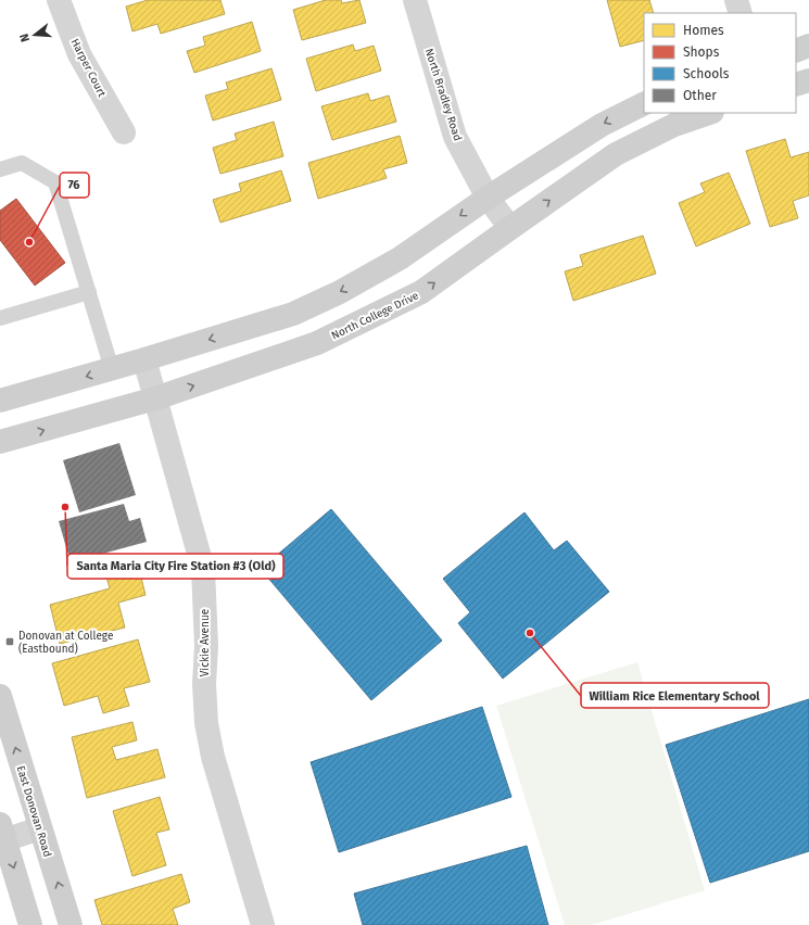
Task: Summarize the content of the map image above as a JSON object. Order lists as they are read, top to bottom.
{
  "streets": {
    "street": [
      "Harper Court",
      "North Bradley Road",
      "North College Drive",
      "Vickie Avenue",
      "East Donovan Road"
    ]
  },
  "crossings": [
    ["North Bradley Road", "North College Drive"],
    ["North College Drive", "Vickie Avenue"]
  ],
  "places": {
    "other": ["76", "Santa Maria City Fire Station #3 (Old)", "William Rice Elementary School"],
    "transit": ["Donovan at College (Eastbound)"]
  },
  "legend": [
    "Homes",
    "Shops",
    "Schools",
    "Other"
  ],
  "north": "left"
}
